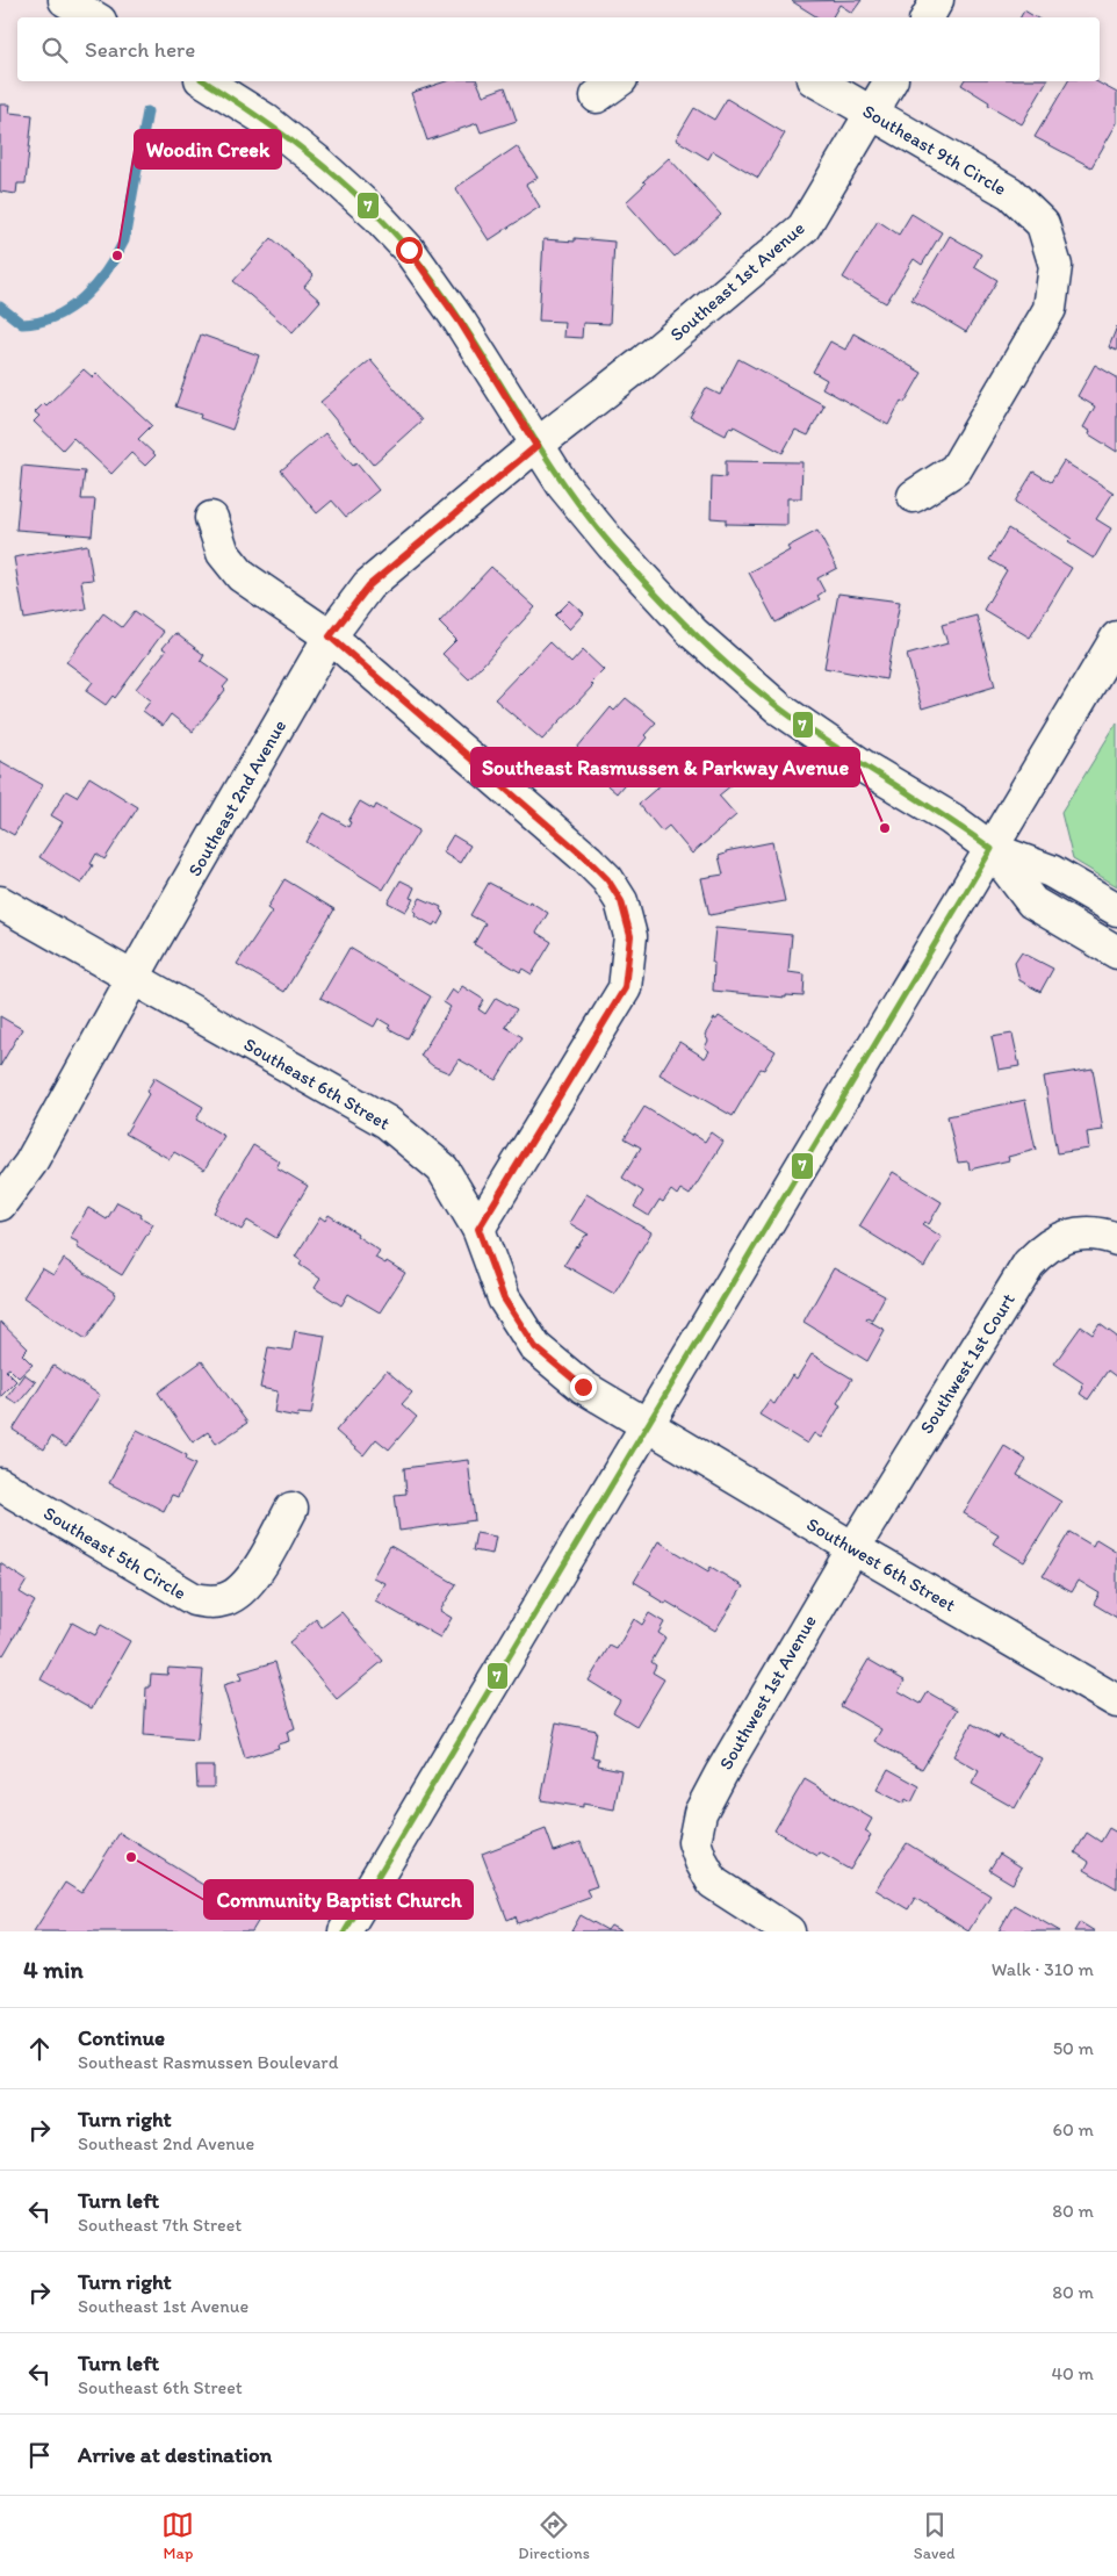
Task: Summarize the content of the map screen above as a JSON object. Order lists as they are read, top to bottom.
{
  "streets": {
    "street": [
      "Southeast 9th Circle",
      "Southeast 1st Avenue",
      "Southeast 2nd Avenue",
      "Southeast 6th Street",
      "Southwest 1st Court",
      "Southeast 5th Circle",
      "Southwest 6th Street",
      "Southwest 1st Avenue"
    ]
  },
  "crossings": [
    ["Southeast 9th Circle", "Southeast 1st Avenue"],
    ["Southeast 1st Avenue", "Southeast 2nd Avenue"],
    ["Southeast 2nd Avenue", "Southeast 6th Street"],
    ["Southeast 6th Street", "Southwest 6th Street"],
    ["Southwest 1st Court", "Southwest 6th Street"],
    ["Southwest 1st Court", "Southwest 1st Avenue"],
    ["Southwest 6th Street", "Southwest 1st Avenue"]
  ],
  "places": ["Woodin Creek", "Southeast Rasmussen & Parkway Avenue", "Community Baptist Church"],
  "lines": ["transit line 7"],
  "page": {
    "search": "Search here",
    "heading": ["4 min", "Walk · 310 m"],
    "list": [
      ["Continue", "Southeast Rasmussen Boulevard", "50 m"],
      ["Turn right", "Southeast 2nd Avenue", "60 m"],
      ["Turn left", "Southeast 7th Street", "80 m"],
      ["Turn right", "Southeast 1st Avenue", "80 m"],
      ["Turn left", "Southeast 6th Street", "40 m"],
      "Arrive at destination"
    ],
    "nav": ["Map", "Directions", "Saved"]
  }
}
